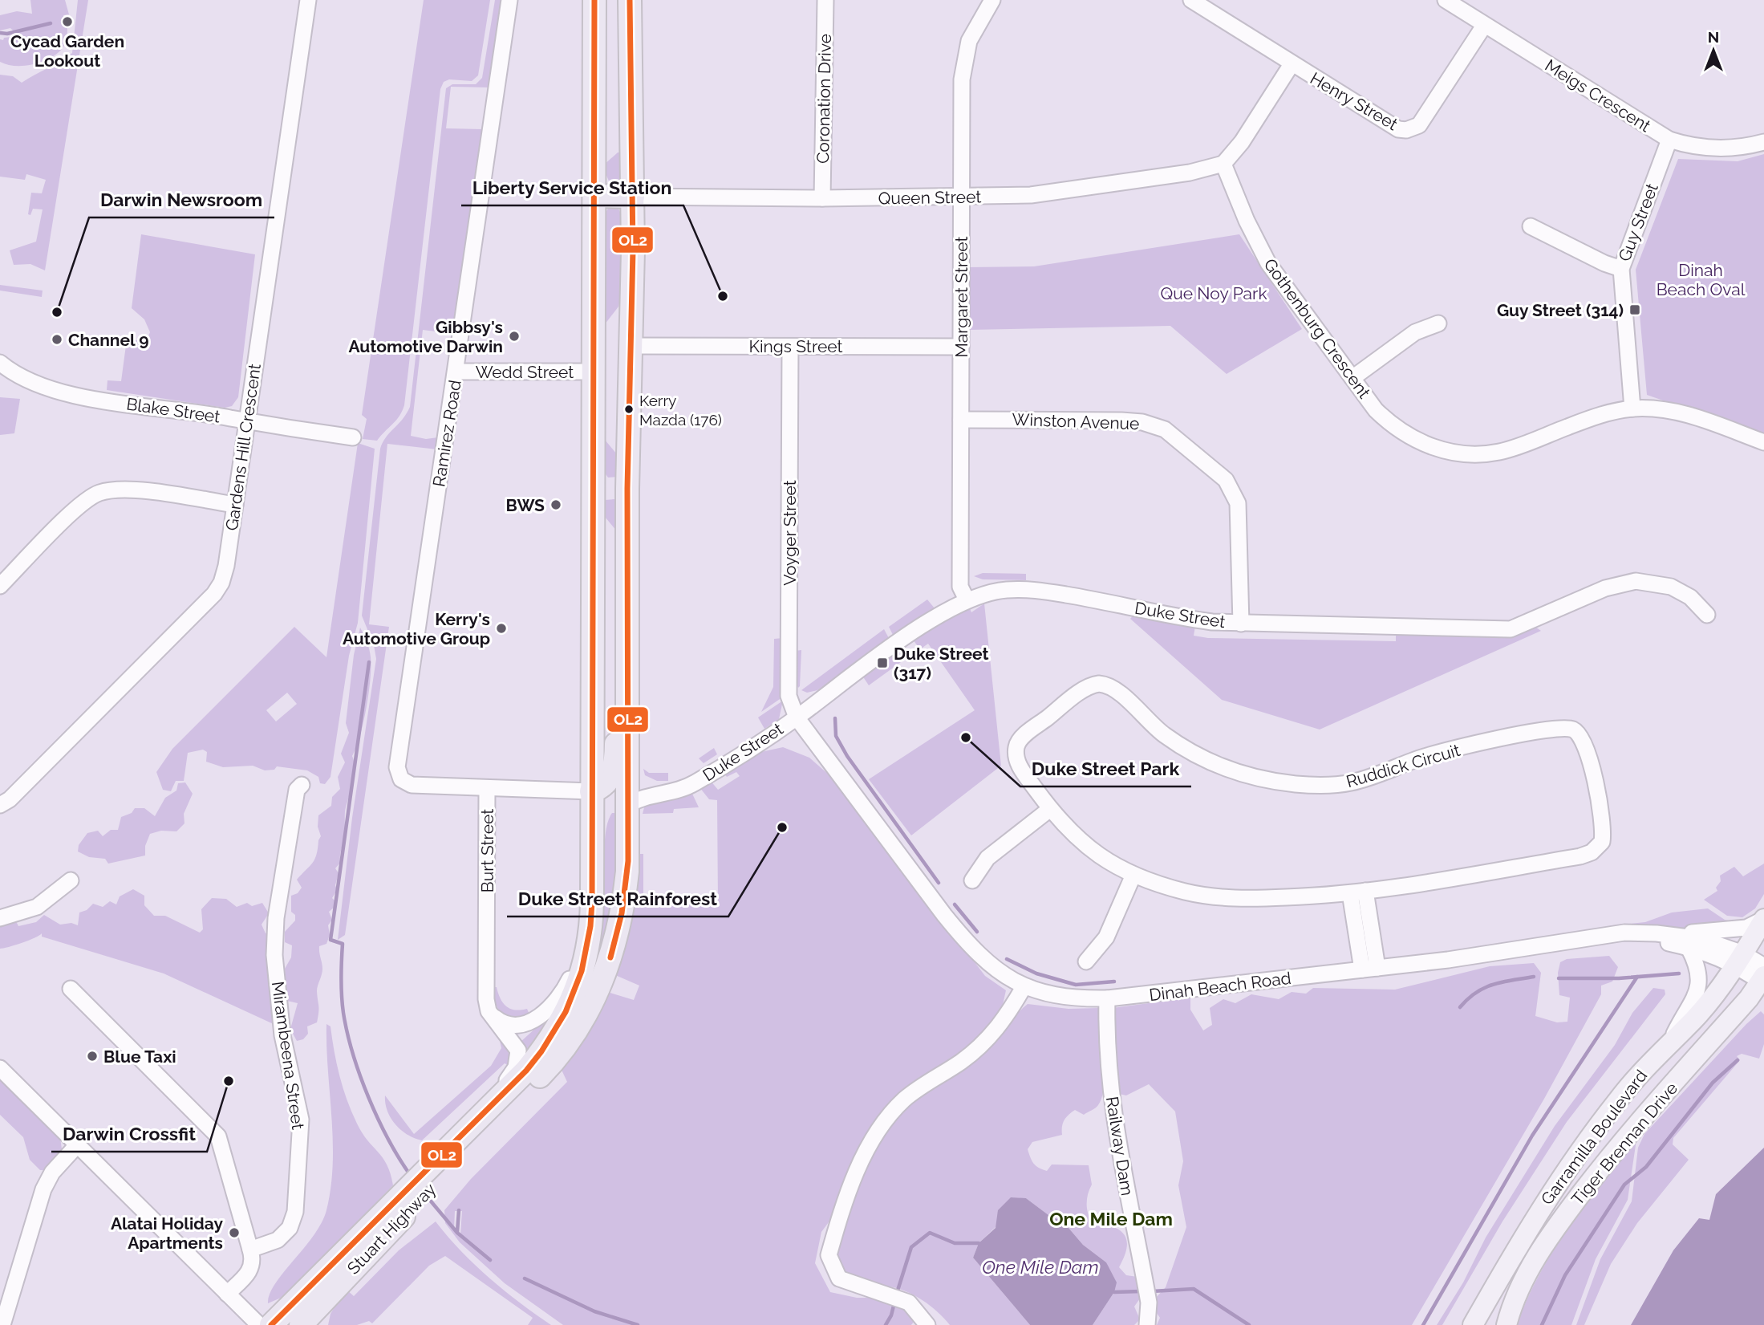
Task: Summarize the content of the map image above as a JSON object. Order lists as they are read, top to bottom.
{
  "streets": {
    "highway": ["Stuart Highway"],
    "main road": ["Garramilla Boulevard", "Tiger Brennan Drive"],
    "street": [
      "Meigs Crescent",
      "Coronation Drive",
      "Henry Street",
      "Queen Street",
      "Guy Street",
      "Margaret Street",
      "Gothenburg Crescent",
      "Kings Street",
      "Wedd Street",
      "Blake Street",
      "Winston Avenue",
      "Ramirez Road",
      "Gardens Hill Crescent",
      "Voyger Street",
      "Duke Street",
      "Ruddick Circuit",
      "Burt Street",
      "Dinah Beach Road",
      "Mirambeena Street",
      "Railway Dam"
    ]
  },
  "crossings": [
    ["Meigs Crescent", "Henry Street"],
    ["Meigs Crescent", "Guy Street"],
    ["Coronation Drive", "Queen Street"],
    ["Queen Street", "Margaret Street"],
    ["Queen Street", "Gothenburg Crescent"],
    ["Queen Street", "Stuart Highway"],
    ["Guy Street", "Gothenburg Crescent"],
    ["Margaret Street", "Kings Street"],
    ["Margaret Street", "Winston Avenue"],
    ["Margaret Street", "Duke Street"],
    ["Kings Street", "Voyger Street"],
    ["Kings Street", "Stuart Highway"],
    ["Wedd Street", "Ramirez Road"],
    ["Wedd Street", "Stuart Highway"],
    ["Blake Street", "Gardens Hill Crescent"],
    ["Winston Avenue", "Duke Street"],
    ["Ramirez Road", "Burt Street"],
    ["Voyger Street", "Duke Street"],
    ["Voyger Street", "Dinah Beach Road"],
    ["Duke Street", "Dinah Beach Road"],
    ["Duke Street", "Stuart Highway"],
    ["Burt Street", "Stuart Highway"],
    ["Dinah Beach Road", "Garramilla Boulevard"],
    ["Dinah Beach Road", "Tiger Brennan Drive"],
    ["Dinah Beach Road", "Railway Dam"]
  ],
  "districts": ["One Mile Dam"],
  "water": ["One Mile Dam"],
  "parks": ["Dinah Beach Oval", "Que Noy Park"],
  "places": {
    "other": [
      "Cycad Garden Lookout",
      "Liberty Service Station",
      "Darwin Newsroom",
      "Gibbsy's Automotive Darwin",
      "Channel 9",
      "Kerry Mazda (176)",
      "BWS",
      "Kerry's Automotive Group",
      "Duke Street Park",
      "Duke Street Rainforest",
      "Blue Taxi",
      "Darwin Crossfit",
      "Alatai Holiday Apartments"
    ],
    "transit": ["Guy Street (314)", "Duke Street (317)"]
  },
  "lines": ["transit line OL2"],
  "north": "top"
}
